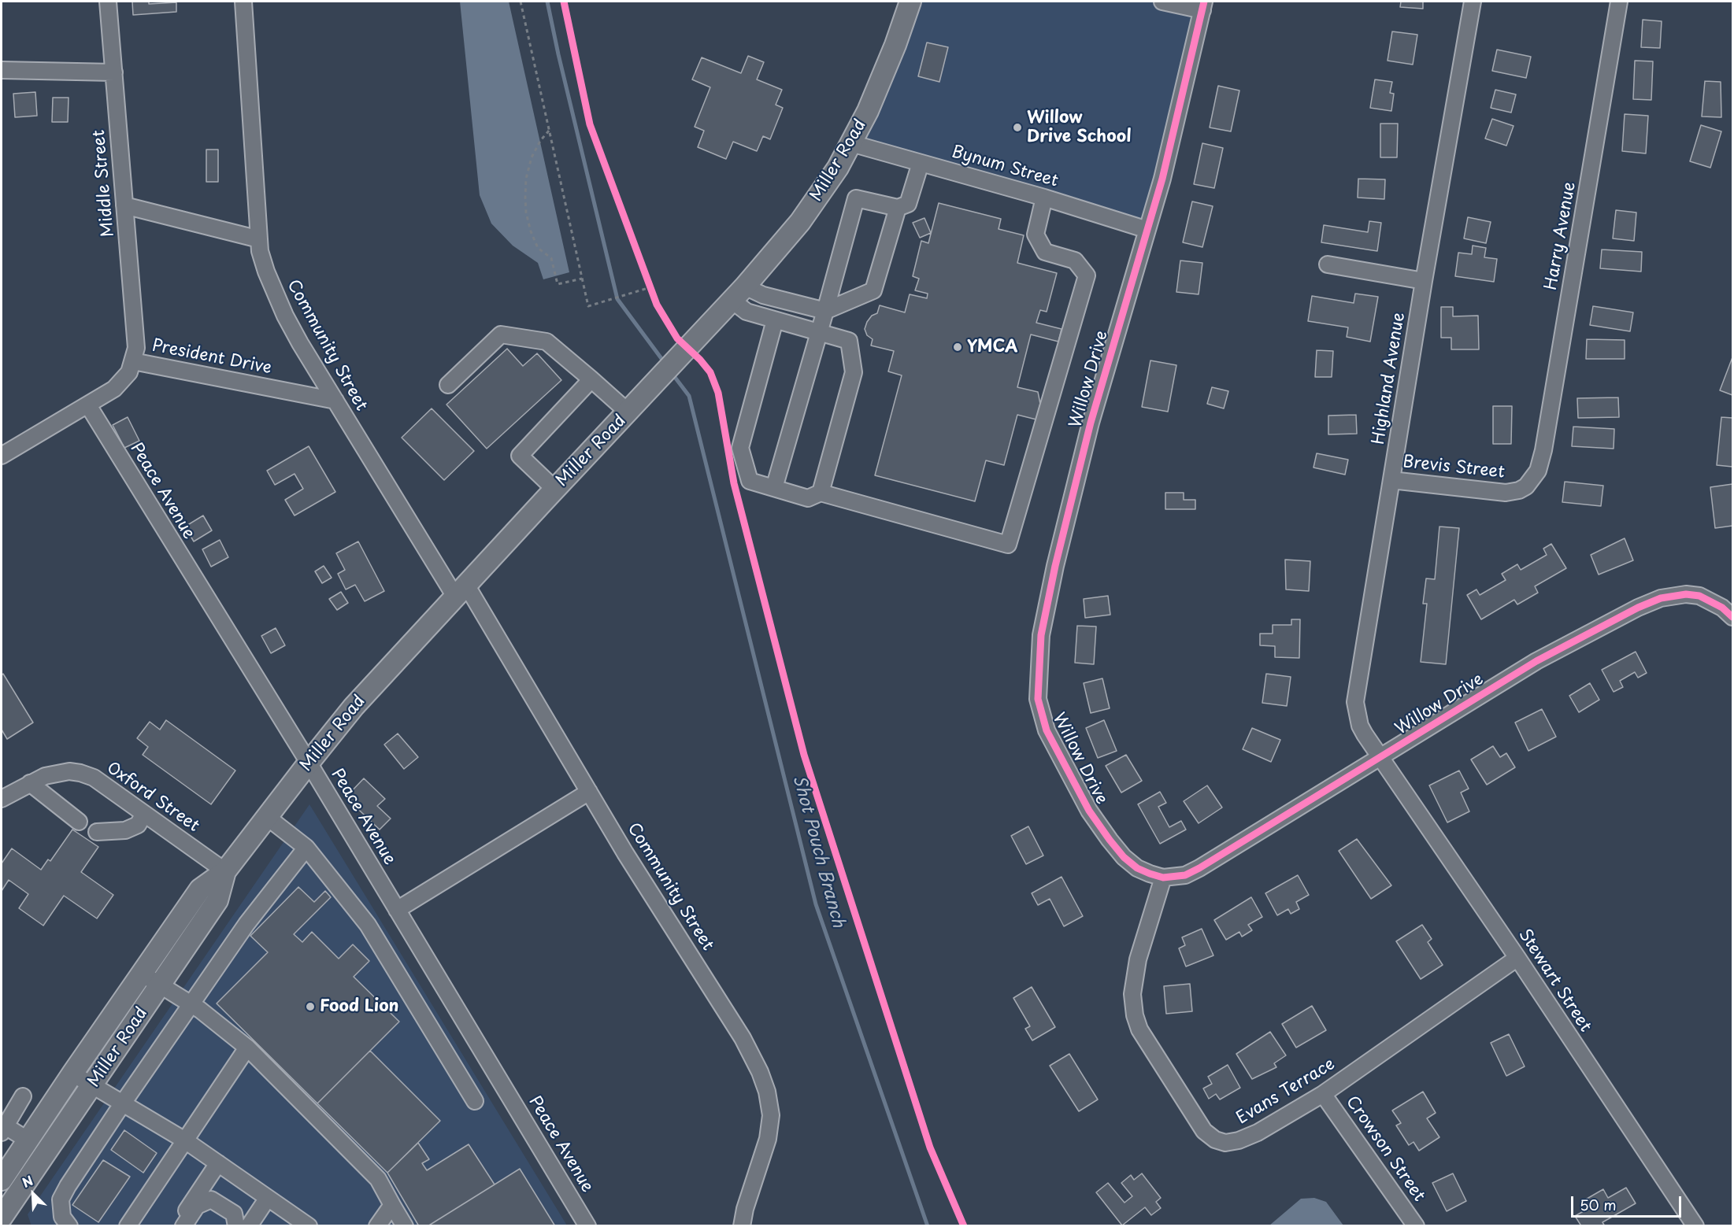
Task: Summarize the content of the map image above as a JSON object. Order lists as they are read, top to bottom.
{
  "streets": {
    "main road": ["Miller Road"],
    "street": [
      "Bynum Street",
      "Middle Street",
      "Harry Avenue",
      "Community Street",
      "President Drive",
      "Highland Avenue",
      "Willow Drive",
      "Brevis Street",
      "Peace Avenue",
      "Oxford Street",
      "Stewart Street",
      "Evans Terrace",
      "Crowson Street"
    ]
  },
  "crossings": [
    ["Miller Road", "Bynum Street"],
    ["Miller Road", "Community Street"],
    ["Miller Road", "Peace Avenue"],
    ["Miller Road", "Oxford Street"],
    ["Bynum Street", "Willow Drive"],
    ["Middle Street", "President Drive"],
    ["Harry Avenue", "Brevis Street"],
    ["Community Street", "President Drive"],
    ["President Drive", "Peace Avenue"],
    ["Highland Avenue", "Willow Drive"],
    ["Highland Avenue", "Brevis Street"],
    ["Highland Avenue", "Stewart Street"],
    ["Willow Drive", "Stewart Street"],
    ["Willow Drive", "Evans Terrace"],
    ["Stewart Street", "Evans Terrace"],
    ["Evans Terrace", "Crowson Street"]
  ],
  "water": ["Shot Pouch Branch"],
  "places": ["Willow Drive School", "YMCA", "Food Lion"],
  "scale_bar": "50 m",
  "north": "top left"
}
